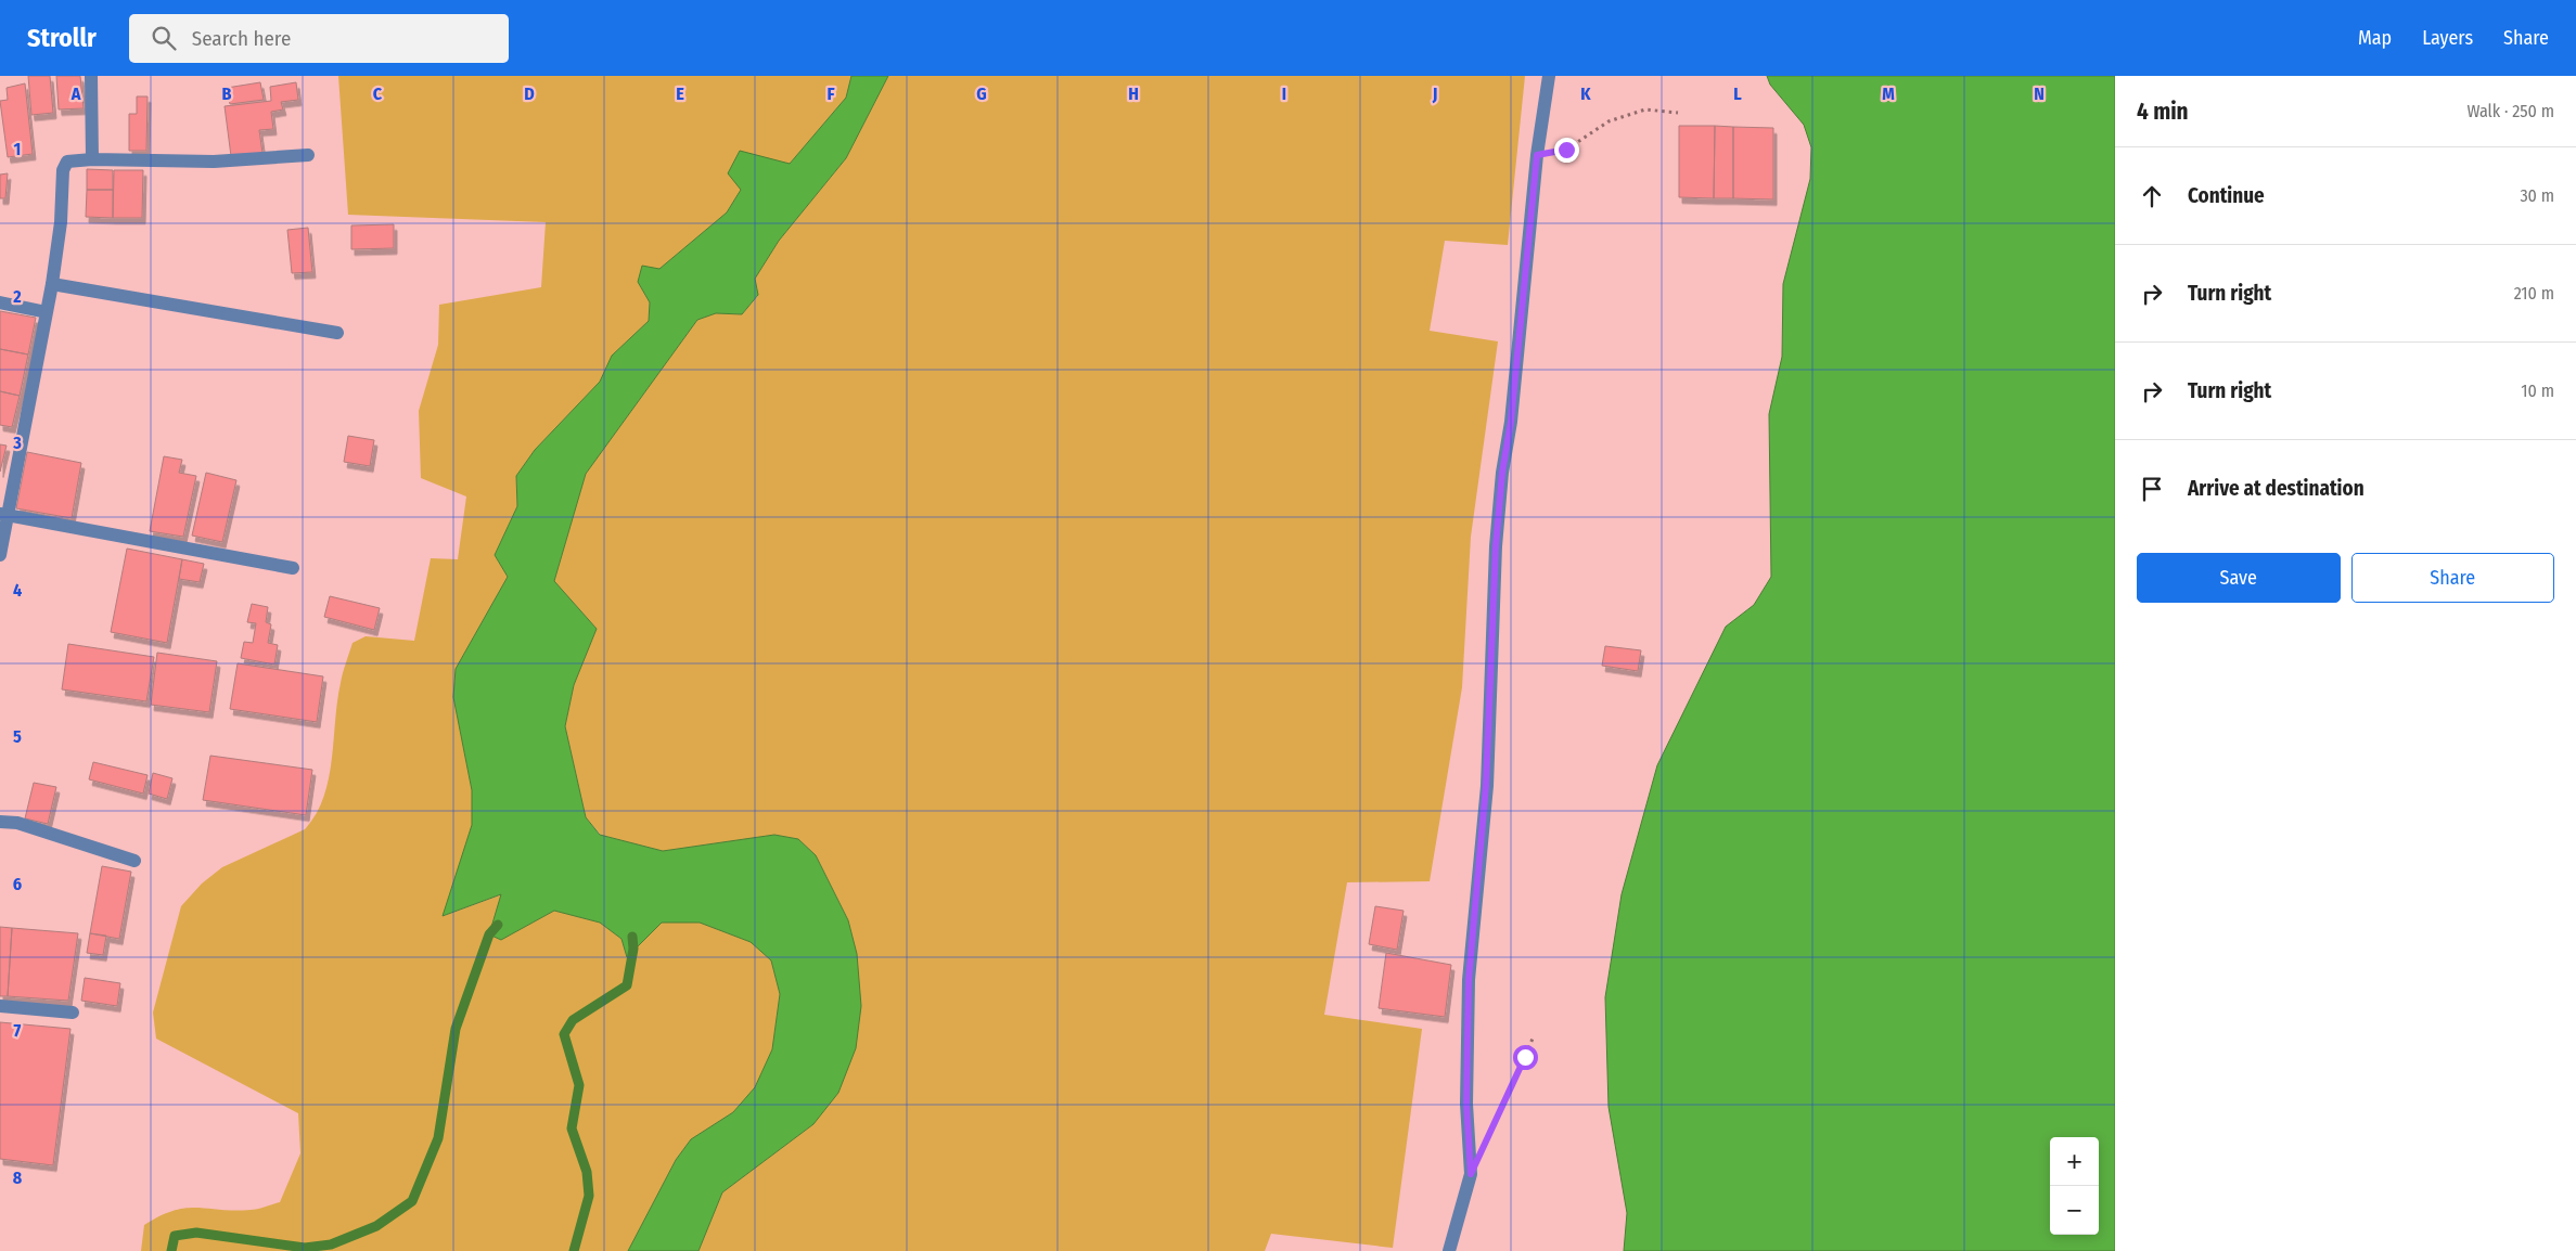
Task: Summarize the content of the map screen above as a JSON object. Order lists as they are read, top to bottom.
{
  "page": {
    "header": "Strollr",
    "search": "Search here",
    "nav": ["Map", "Layers", "Share"],
    "heading": ["4 min", "Walk · 250 m"],
    "list": [
      ["Continue", "30 m"],
      ["Turn right", "210 m"],
      ["Turn right", "10 m"],
      "Arrive at destination"
    ],
    "buttons": ["Save", "Share"],
    "map_buttons": ["+", "−"]
  },
  "grid": {
    "columns": [
      "A",
      "B",
      "C",
      "D",
      "E",
      "F",
      "G",
      "H",
      "I",
      "J",
      "K",
      "L",
      "M",
      "N"
    ],
    "rows": [
      "1",
      "2",
      "3",
      "4",
      "5",
      "6",
      "7",
      "8"
    ]
  }
}
